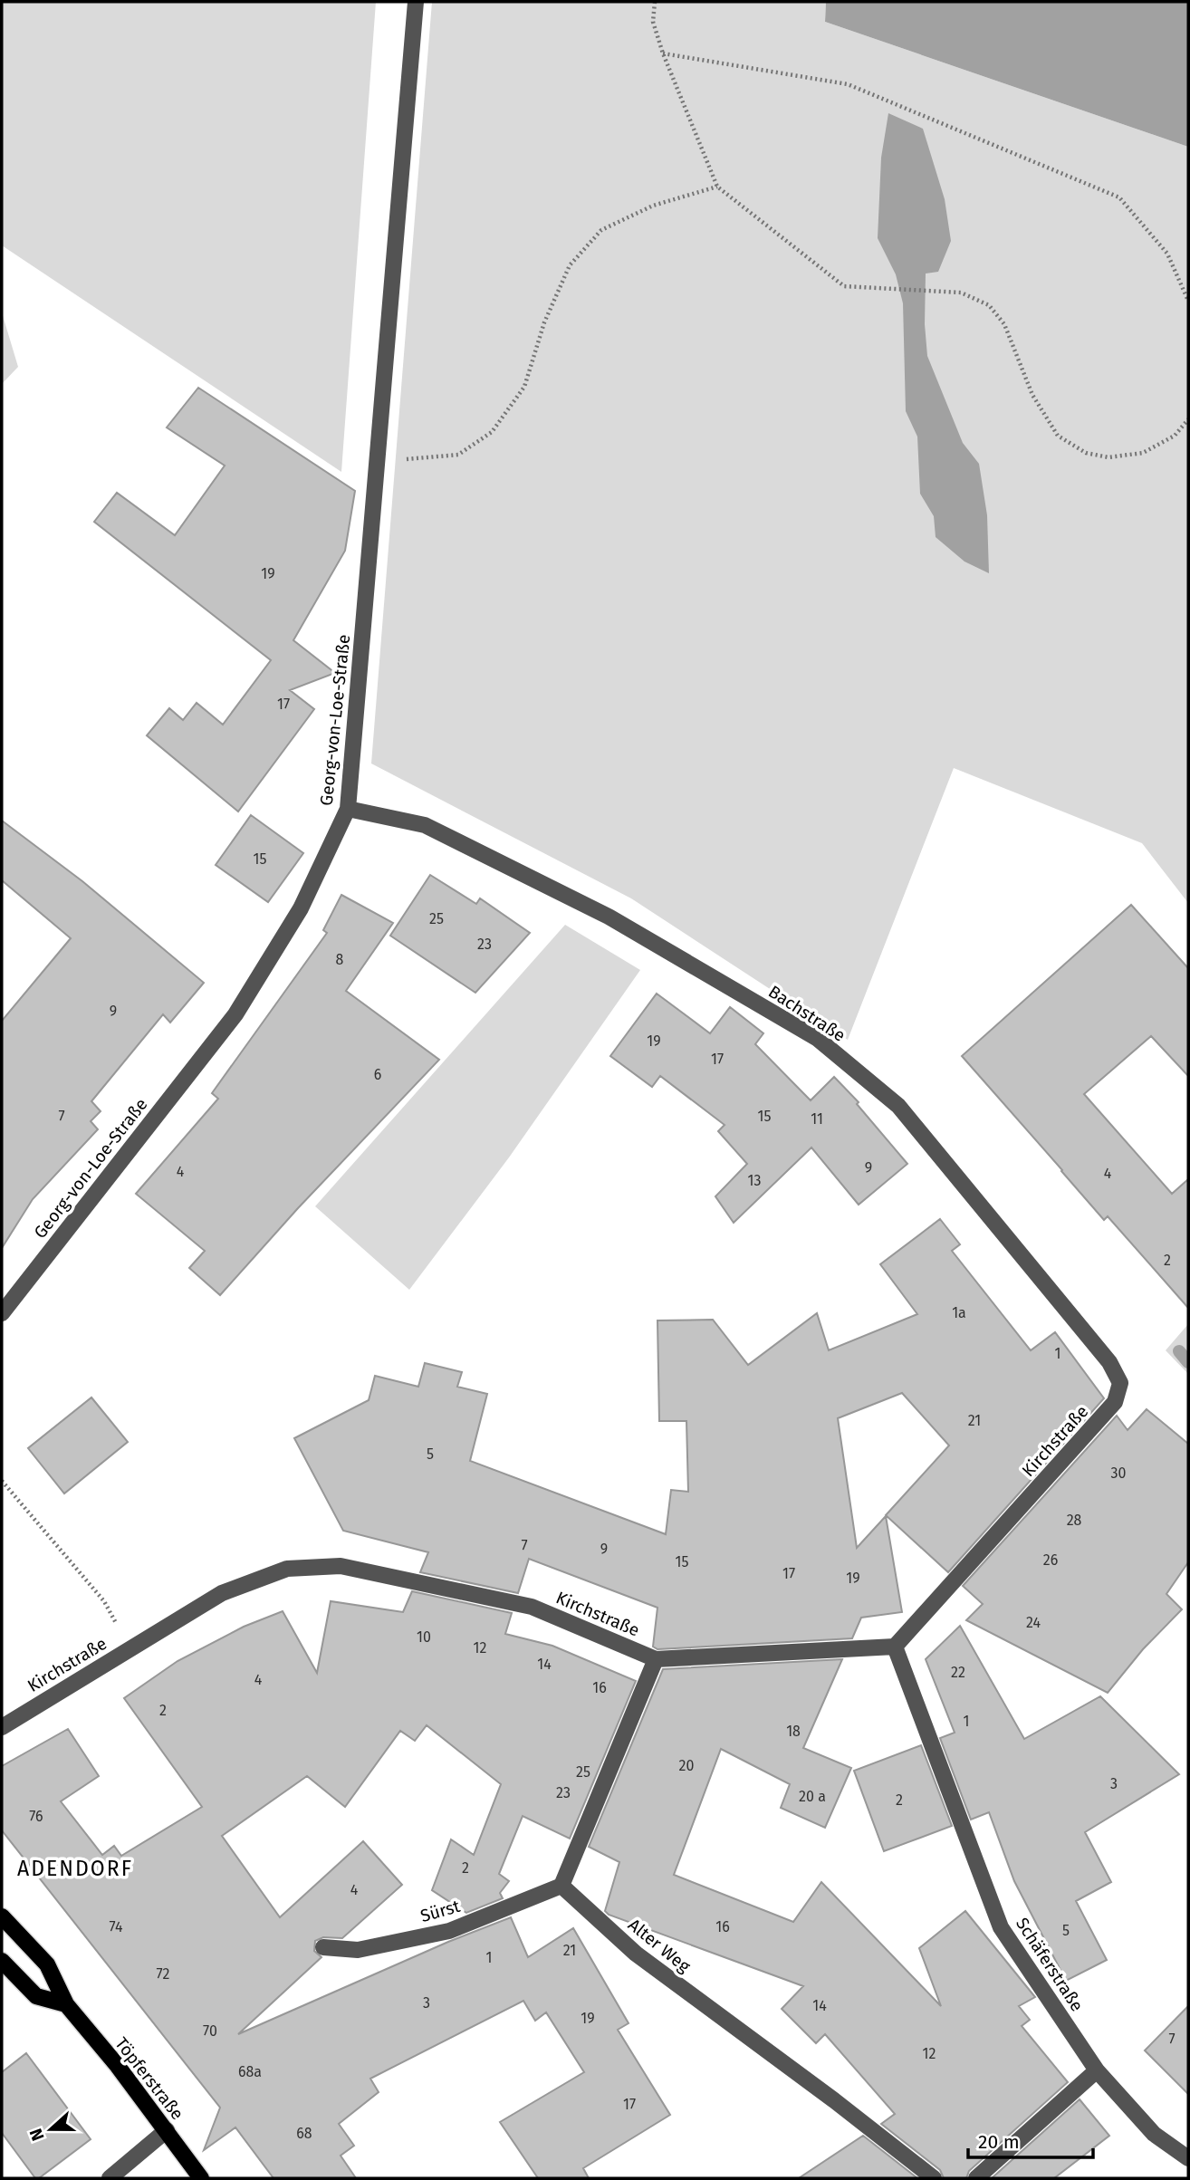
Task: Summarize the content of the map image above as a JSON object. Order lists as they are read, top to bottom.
{
  "streets": {
    "main road": ["Töpferstraße"],
    "street": [
      "Georg-von-Loe-Straße",
      "Bachstraße",
      "Kirchstraße",
      "Sürst",
      "Alter Weg",
      "Schäferstraße"
    ]
  },
  "crossings": [
    ["Georg-von-Loe-Straße", "Bachstraße"],
    ["Bachstraße", "Kirchstraße"],
    ["Kirchstraße", "Schäferstraße"],
    ["Sürst", "Alter Weg"]
  ],
  "districts": ["ADENDORF"],
  "house_numbers": [
    "19",
    "17",
    "15",
    "25",
    "23",
    "8",
    "9",
    "19",
    "17",
    "6",
    "7",
    "15",
    "11",
    "9",
    "4",
    "4",
    "13",
    "2",
    "1a",
    "1",
    "21",
    "5",
    "30",
    "28",
    "7",
    "9",
    "26",
    "15",
    "17",
    "19",
    "24",
    "10",
    "12",
    "14",
    "22",
    "4",
    "16",
    "2",
    "1",
    "18",
    "20",
    "25",
    "3",
    "23",
    "20 a",
    "2",
    "76",
    "2",
    "4",
    "74",
    "16",
    "5",
    "21",
    "1",
    "72",
    "3",
    "14",
    "19",
    "70",
    "7",
    "12",
    "68a",
    "17",
    "68"
  ],
  "scale_bar": "20 m",
  "north": "left"
}
